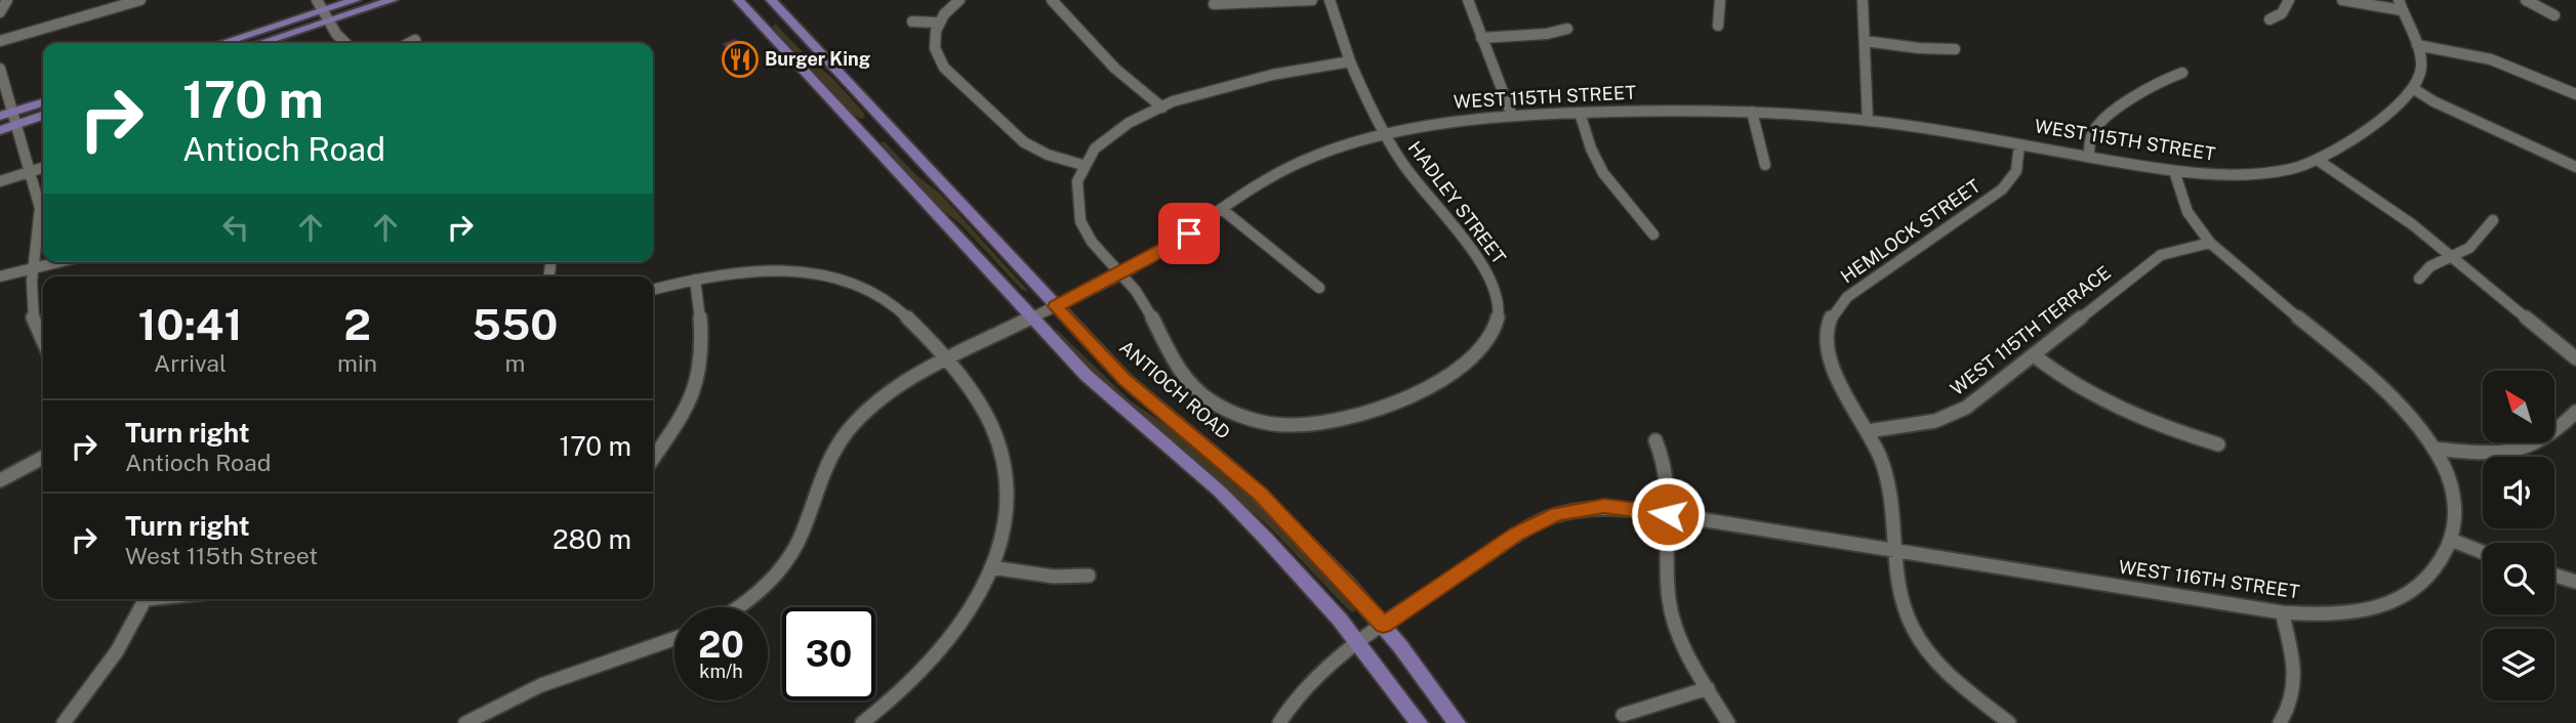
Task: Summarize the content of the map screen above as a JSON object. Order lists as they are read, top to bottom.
{
  "streets": {
    "main road": ["ANTIOCH ROAD"],
    "street": [
      "WEST 115TH STREET",
      "HADLEY STREET",
      "HEMLOCK STREET",
      "WEST 115TH TERRACE",
      "WEST 116TH STREET"
    ]
  },
  "crossings": [
    ["WEST 115TH STREET", "HADLEY STREET"],
    ["WEST 115TH STREET", "HEMLOCK STREET"],
    ["WEST 115TH STREET", "ANTIOCH ROAD"],
    ["WEST 115TH STREET", "WEST 116TH STREET"],
    ["HEMLOCK STREET", "WEST 115TH TERRACE"],
    ["HEMLOCK STREET", "WEST 116TH STREET"],
    ["WEST 115TH TERRACE", "WEST 116TH STREET"],
    ["ANTIOCH ROAD", "WEST 116TH STREET"]
  ],
  "places": {
    "restaurant": ["Burger King"]
  },
  "north": "top left",
  "page": {
    "turn": ["170 m", "Antioch Road"],
    "eta": [
      "10:41",
      "Arrival",
      "2",
      "min",
      "550",
      "m"
    ],
    "list": [
      {
        "name": "Turn right",
        "note": "Antioch Road",
        "value": "170 m"
      },
      {
        "name": "Turn right",
        "note": "West 115th Street",
        "value": "280 m"
      }
    ],
    "speed": "20 km/h",
    "limit": "30"
  }
}
